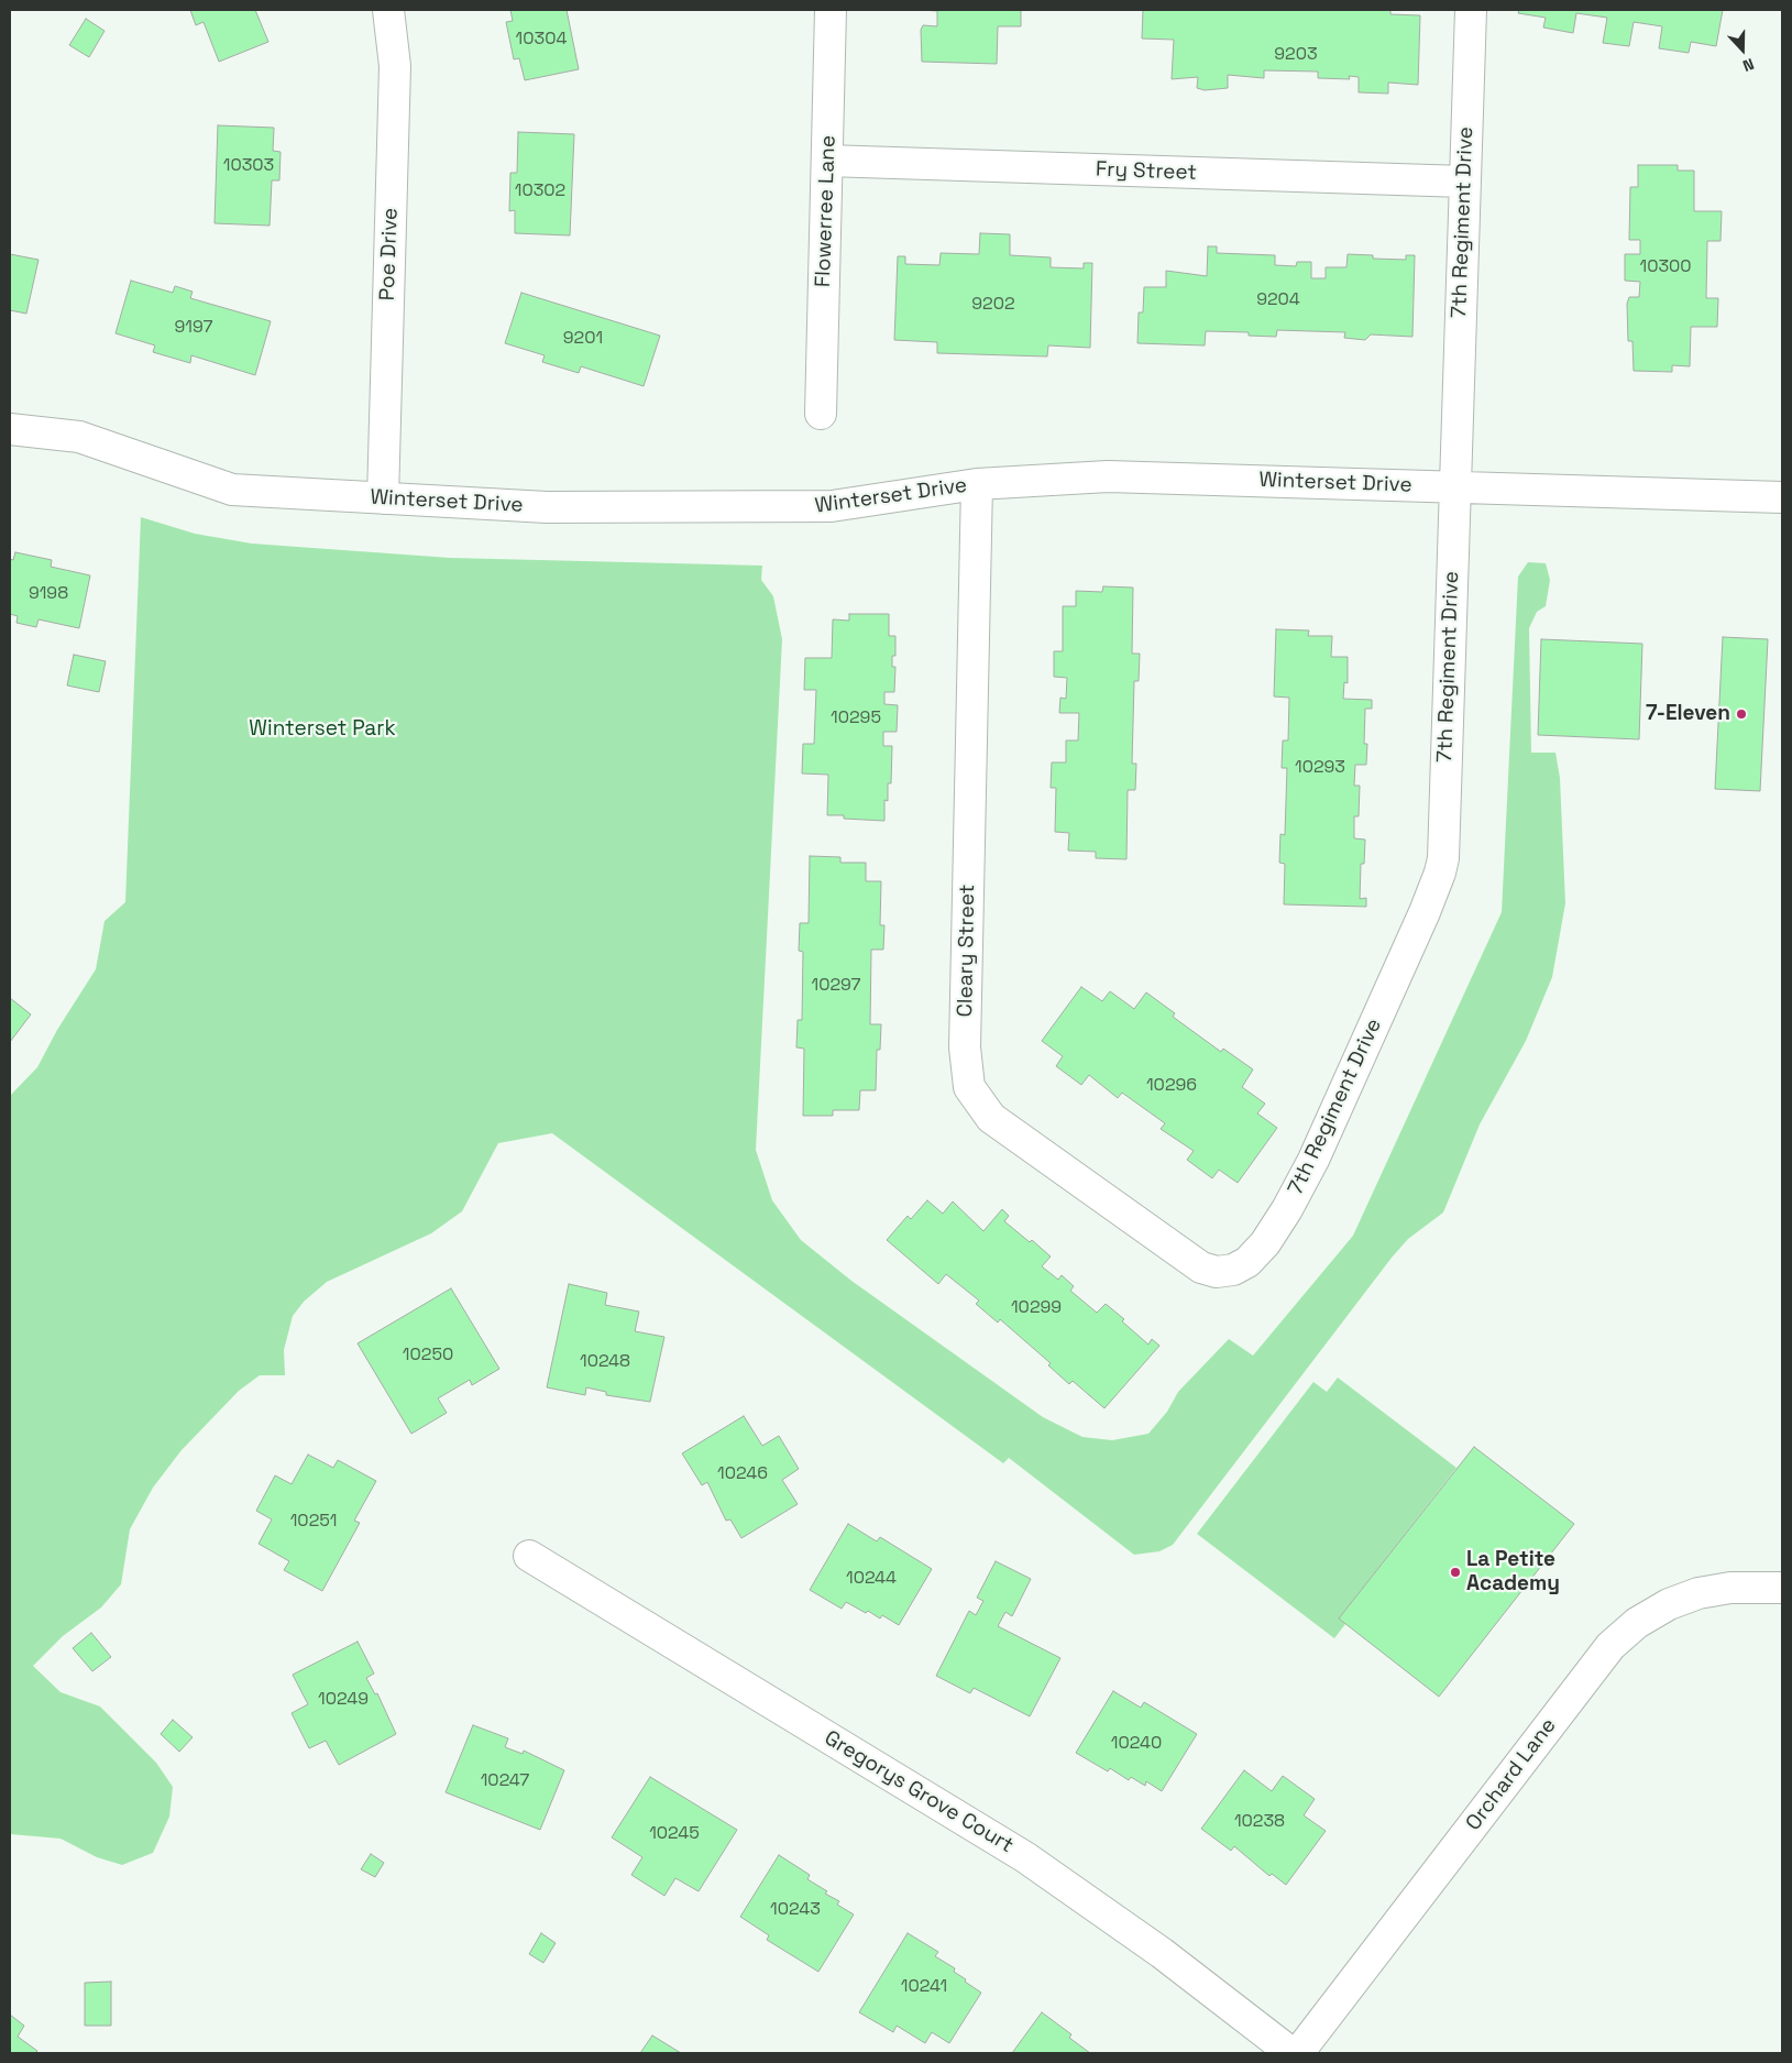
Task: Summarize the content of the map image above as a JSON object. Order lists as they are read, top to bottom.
{
  "streets": {
    "street": [
      "Fry Street",
      "Flowerree Lane",
      "7th Regiment Drive",
      "Poe Drive",
      "Winterset Drive",
      "Cleary Street",
      "Orchard Lane",
      "Gregorys Grove Court"
    ]
  },
  "crossings": [
    ["Fry Street", "Flowerree Lane"],
    ["Fry Street", "7th Regiment Drive"],
    ["7th Regiment Drive", "Winterset Drive"],
    ["7th Regiment Drive", "Cleary Street"],
    ["Poe Drive", "Winterset Drive"],
    ["Winterset Drive", "Cleary Street"]
  ],
  "parks": ["Winterset Park"],
  "places": ["7-Eleven", "La Petite Academy"],
  "house_numbers": [
    "10304",
    "9203",
    "10303",
    "10302",
    "10300",
    "9204",
    "9202",
    "9197",
    "9201",
    "9198",
    "10295",
    "10293",
    "10297",
    "10296",
    "10299",
    "10250",
    "10248",
    "10246",
    "10251",
    "10244",
    "10249",
    "10240",
    "10247",
    "10238",
    "10245",
    "10243",
    "10241"
  ],
  "north": "bottom"
}
